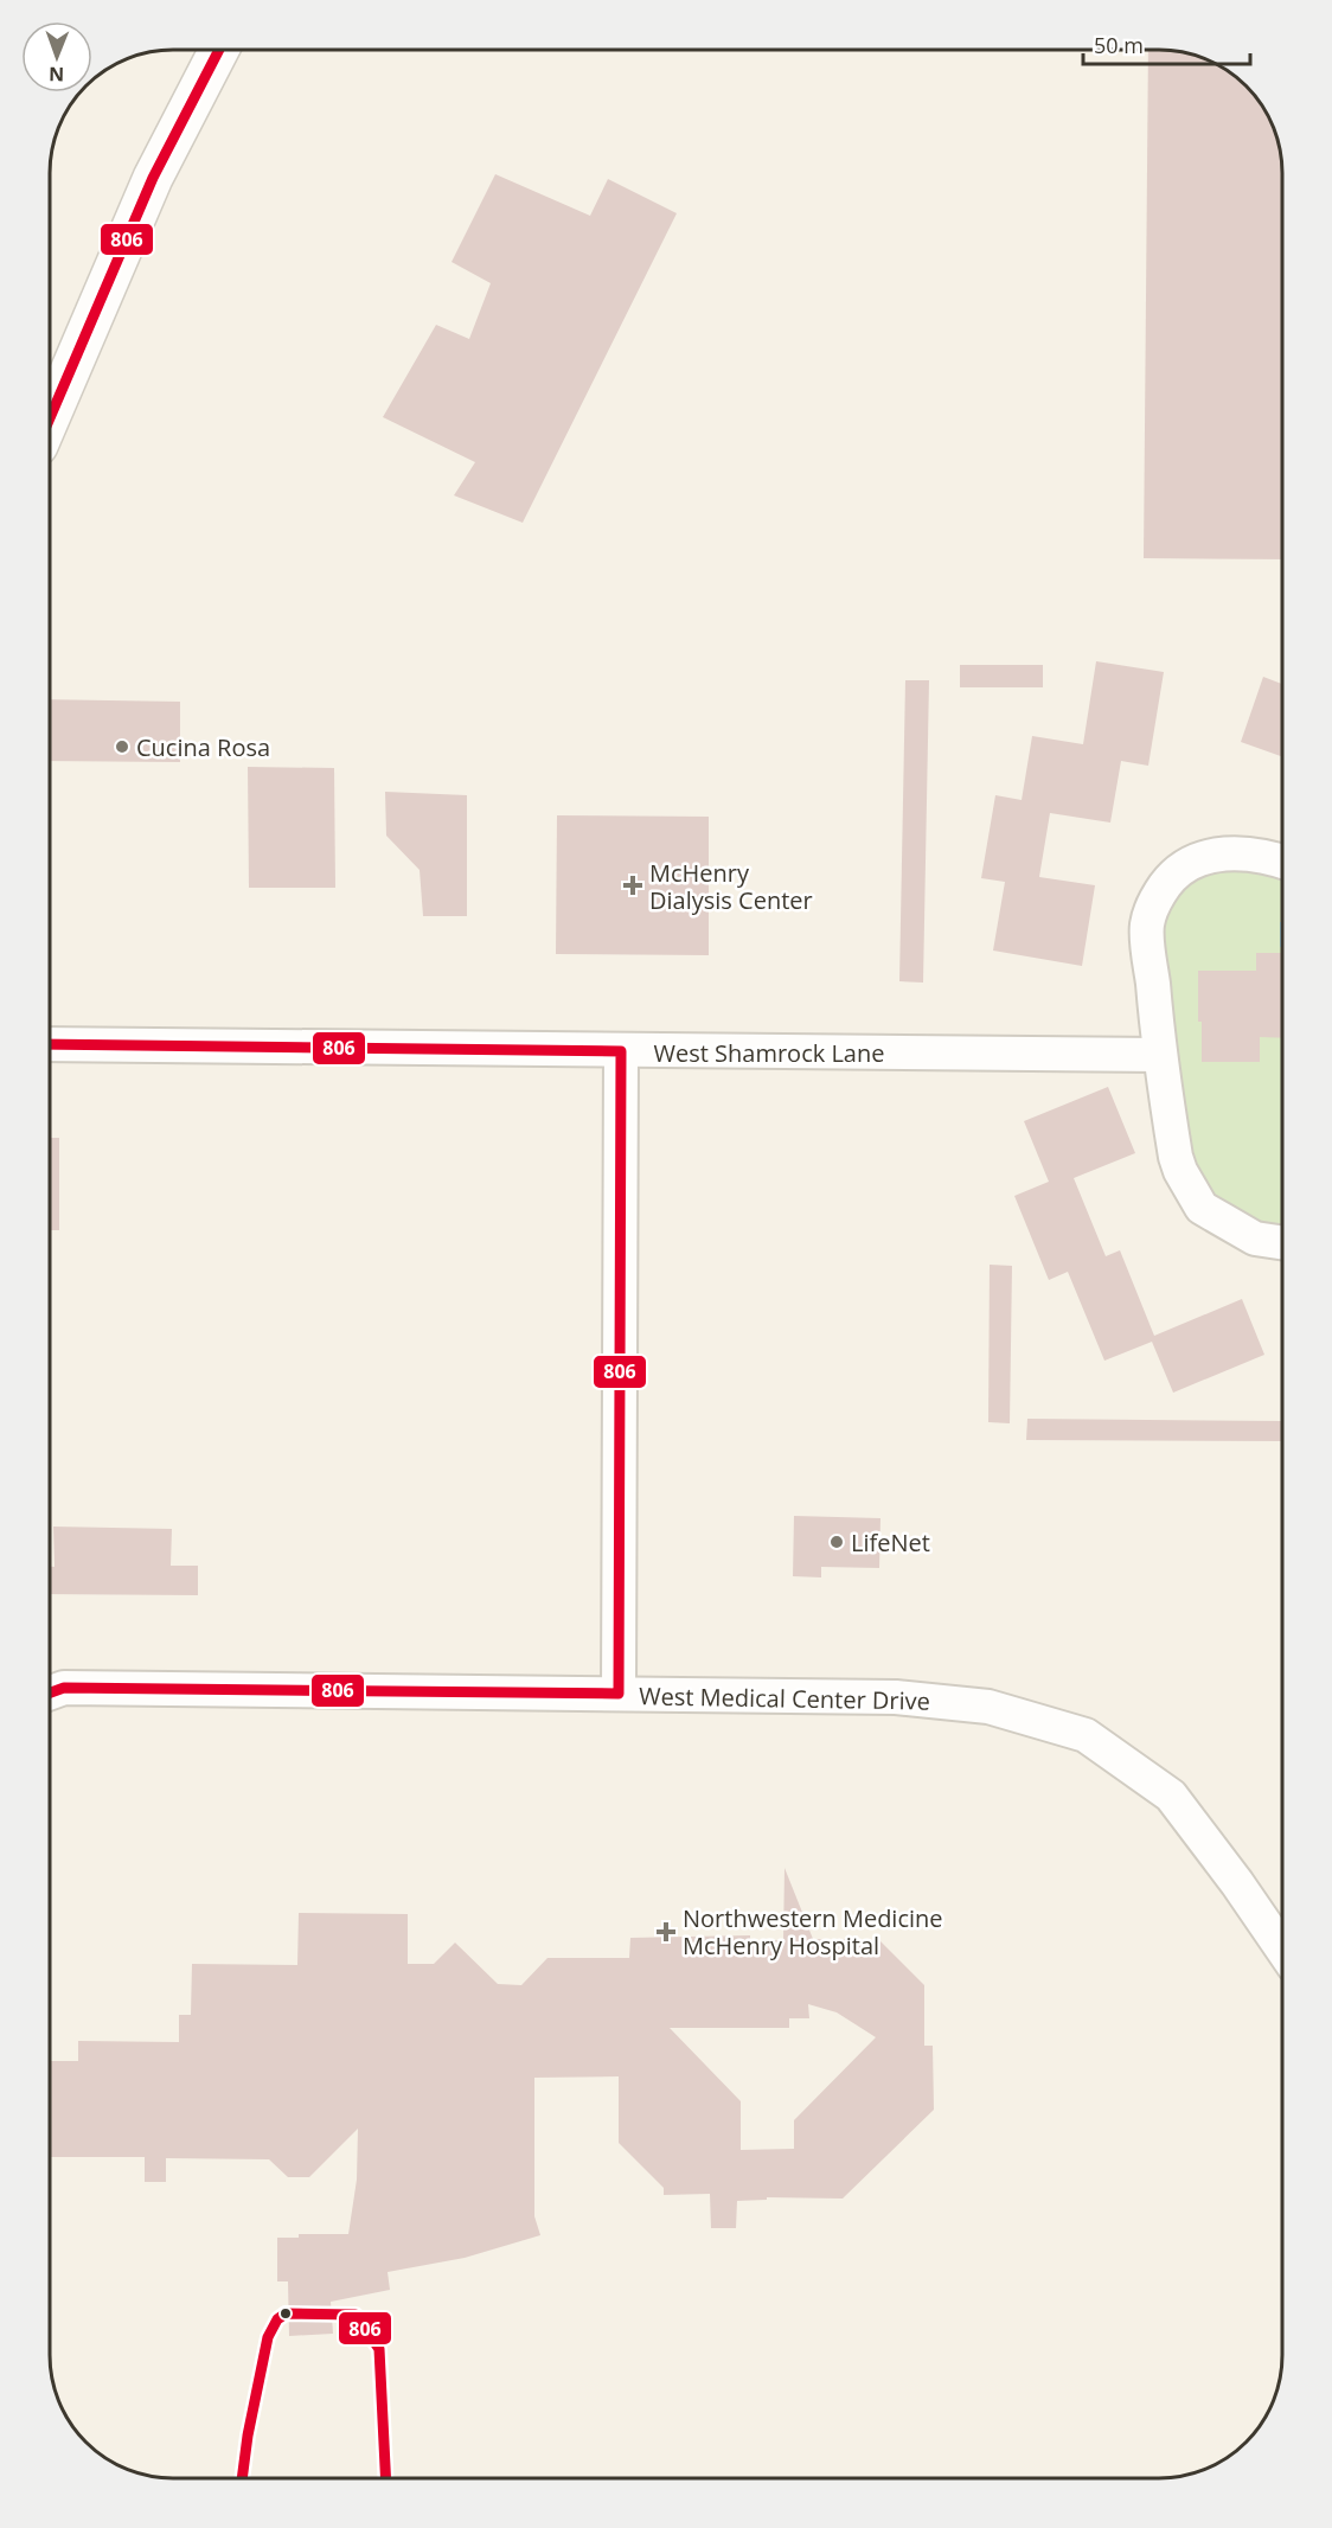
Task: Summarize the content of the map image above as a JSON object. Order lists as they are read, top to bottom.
{
  "streets": {
    "street": ["West Shamrock Lane", "West Medical Center Drive"]
  },
  "places": {
    "other": ["Cucina Rosa", "LifeNet"],
    "health": ["McHenry Dialysis Center", "Northwestern Medicine McHenry Hospital"]
  },
  "lines": ["transit line 806"],
  "scale_bar": "50 m",
  "north": "bottom"
}
